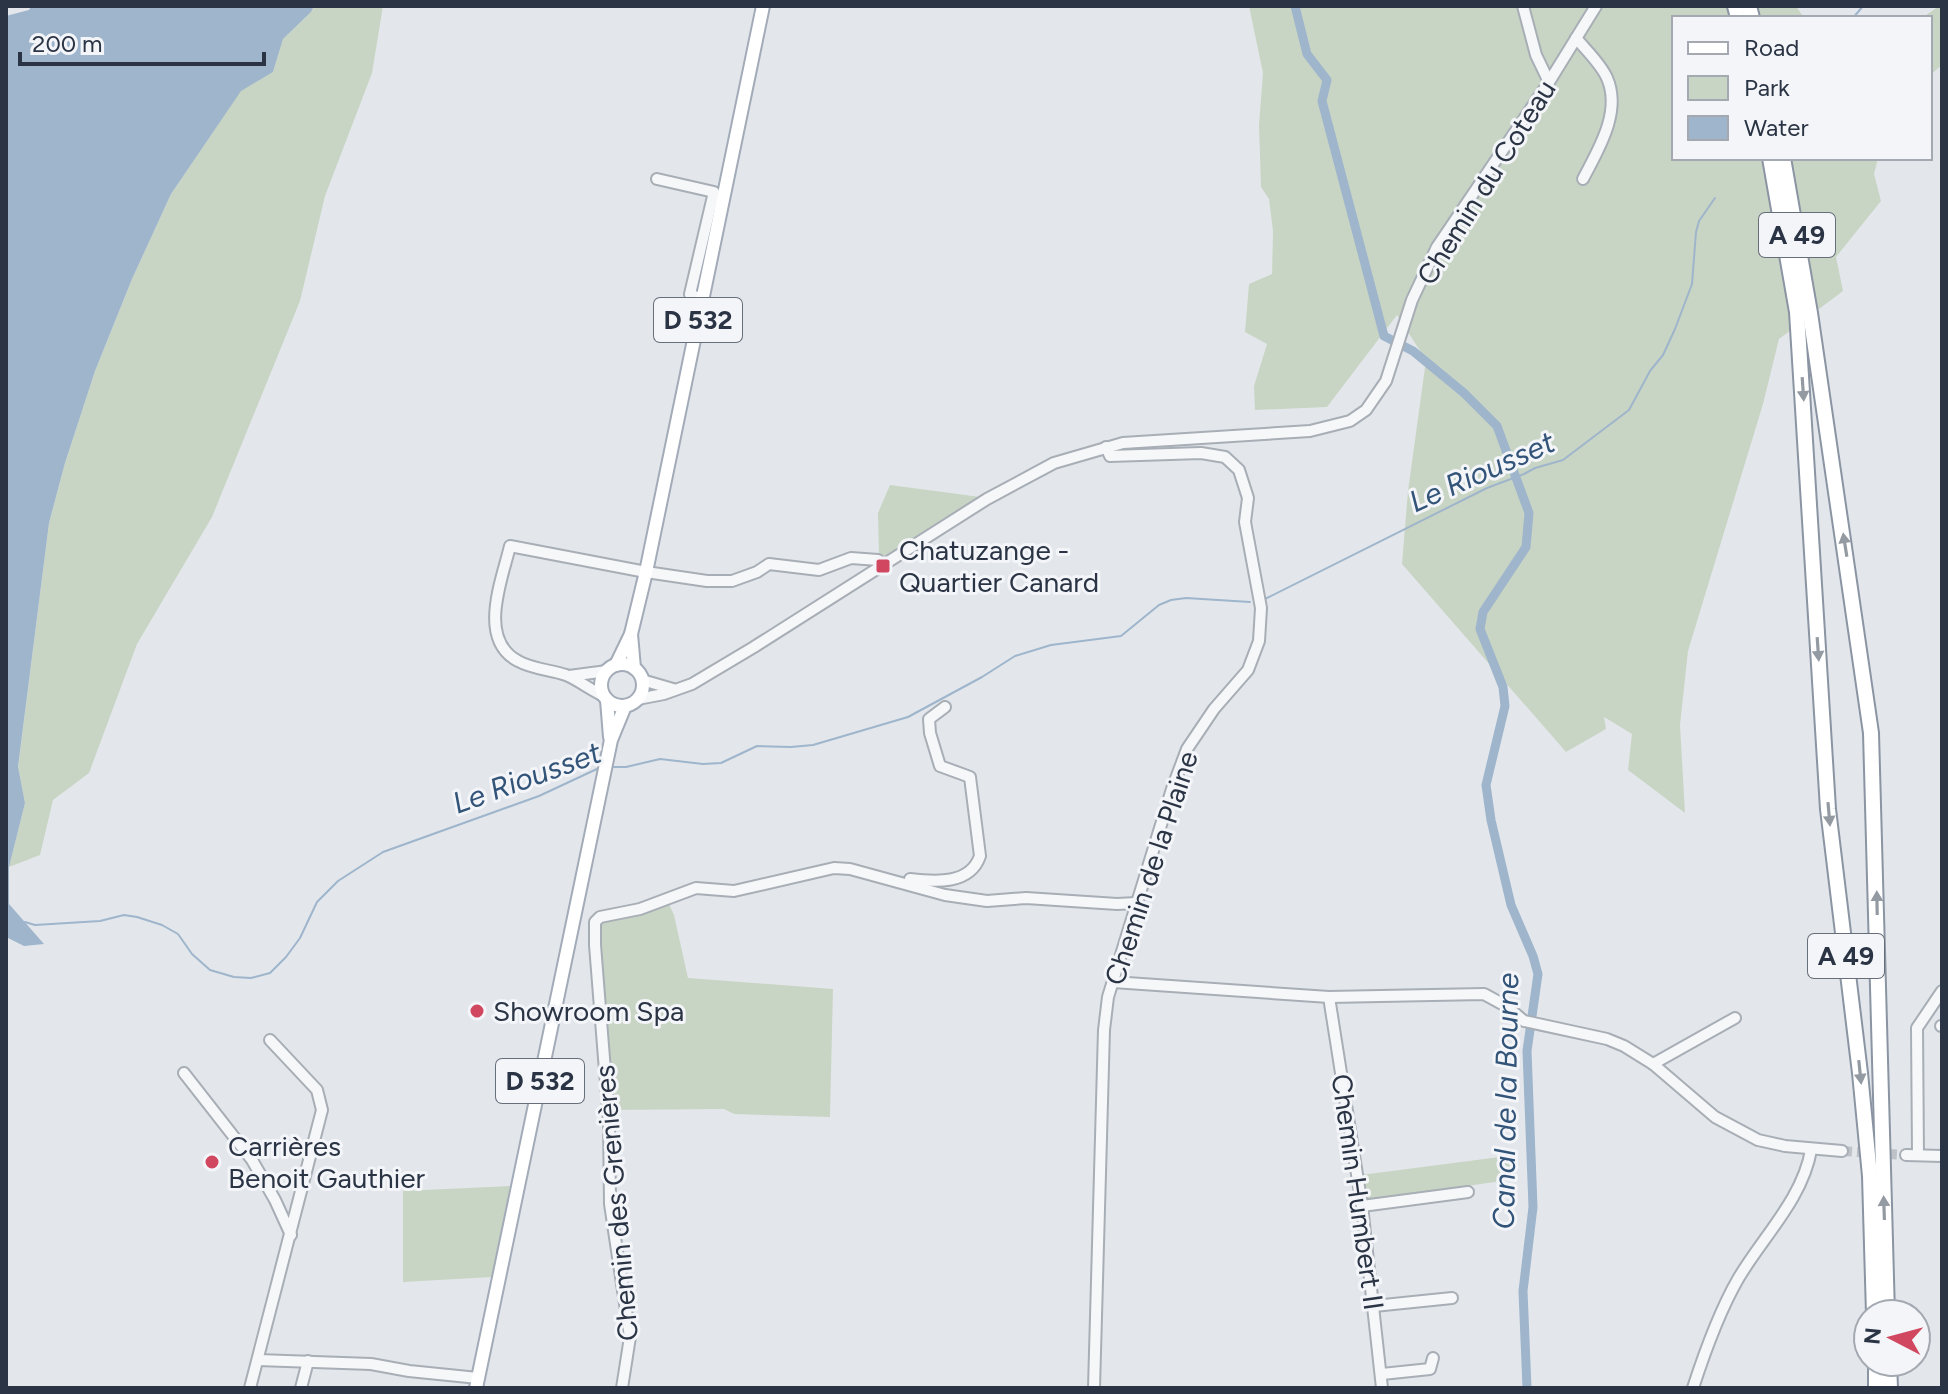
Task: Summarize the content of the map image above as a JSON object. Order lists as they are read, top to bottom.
{
  "streets": {
    "highway": ["A 49"],
    "main road": ["D 532"],
    "street": [
      "Chemin du Coteau",
      "Chemin de la Plaine",
      "Chemin Humbert II",
      "Chemin des Grenières"
    ]
  },
  "crossings": [
    ["Chemin du Coteau", "D 532"],
    ["Chemin du Coteau", "Chemin de la Plaine"]
  ],
  "water": ["Le Riousset", "Canal de la Bourne"],
  "places": {
    "transit": ["Chatuzange - Quartier Canard"],
    "other": ["Showroom Spa", "Carrières Benoit Gauthier"]
  },
  "legend": ["Road", "Park", "Water"],
  "scale_bar": "200 m",
  "north": "left"
}
